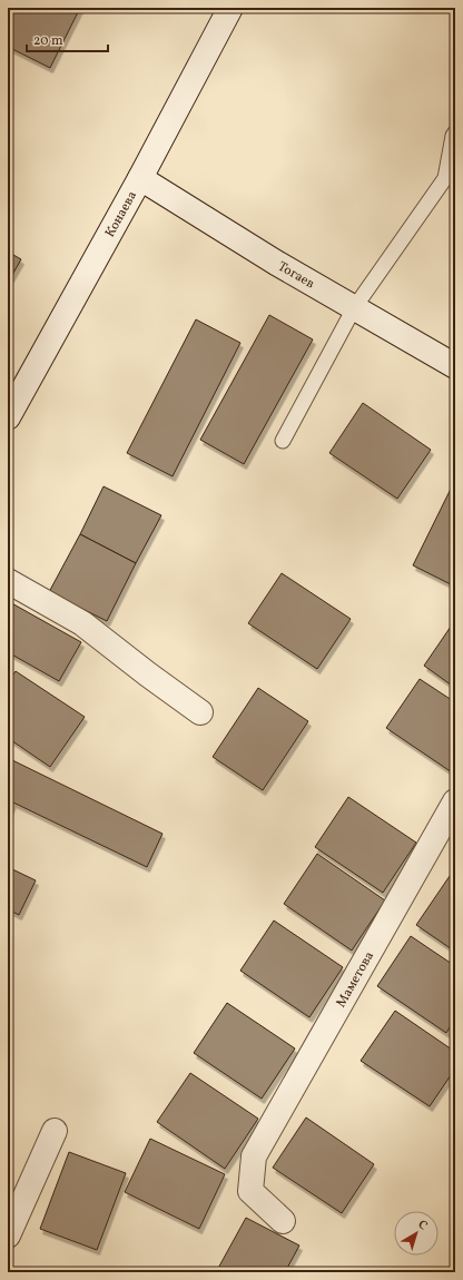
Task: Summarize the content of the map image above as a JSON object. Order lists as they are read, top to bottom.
{
  "streets": {
    "main road": ["Конаева", "Тогаев", "Маметова"]
  },
  "crossings": [
    ["Конаева", "Тогаев"]
  ],
  "scale_bar": "20 m",
  "north": "top right"
}
